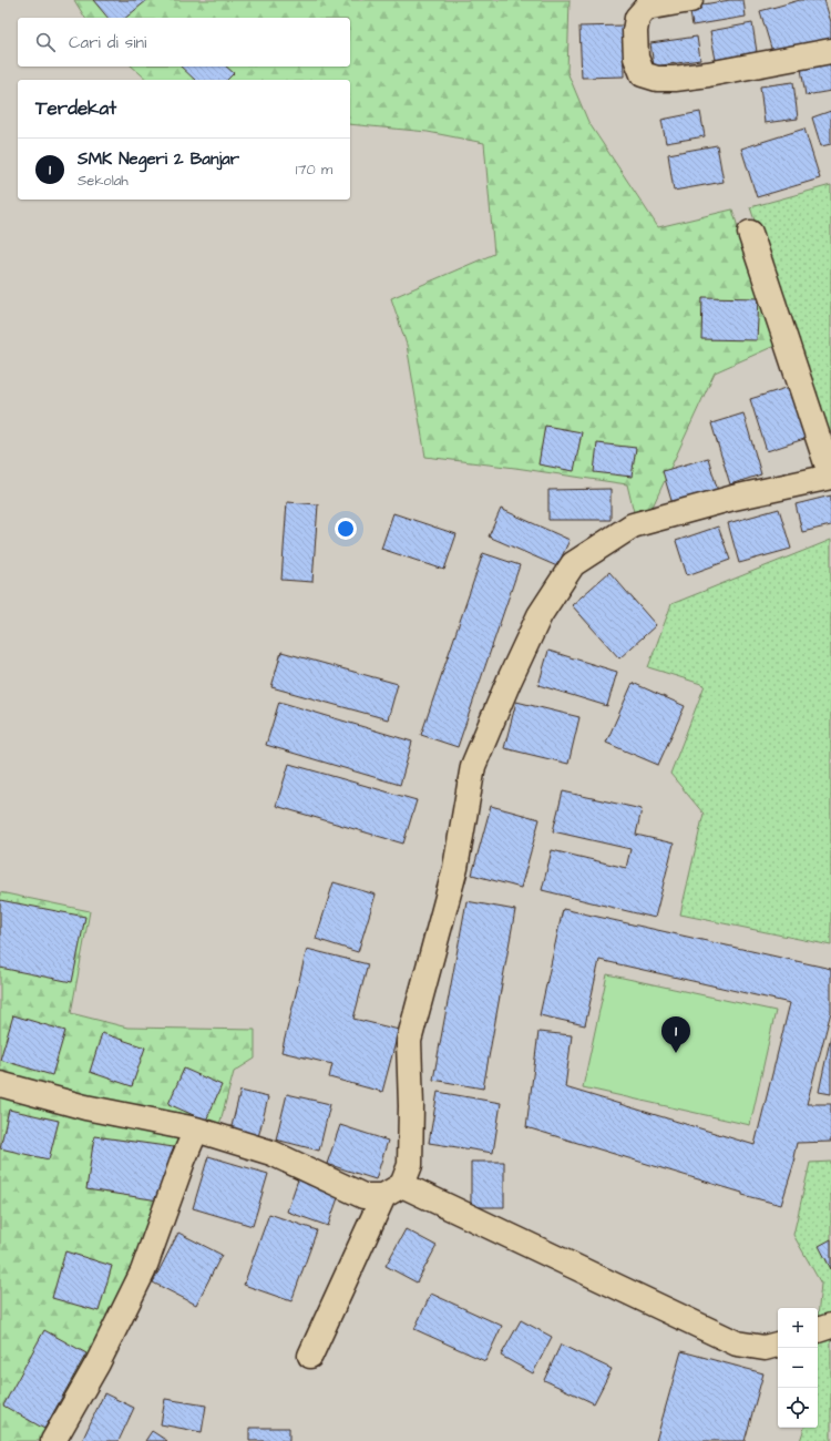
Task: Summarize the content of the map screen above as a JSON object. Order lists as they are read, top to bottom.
{
  "page": {
    "search": "Cari di sini",
    "heading": "Terdekat",
    "list": [
      {
        "mark": "1",
        "name": "SMK Negeri 2 Banjar",
        "note": "Sekolah",
        "value": "170 m"
      }
    ],
    "pins": "1",
    "map_buttons": ["+", "−"]
  }
}
